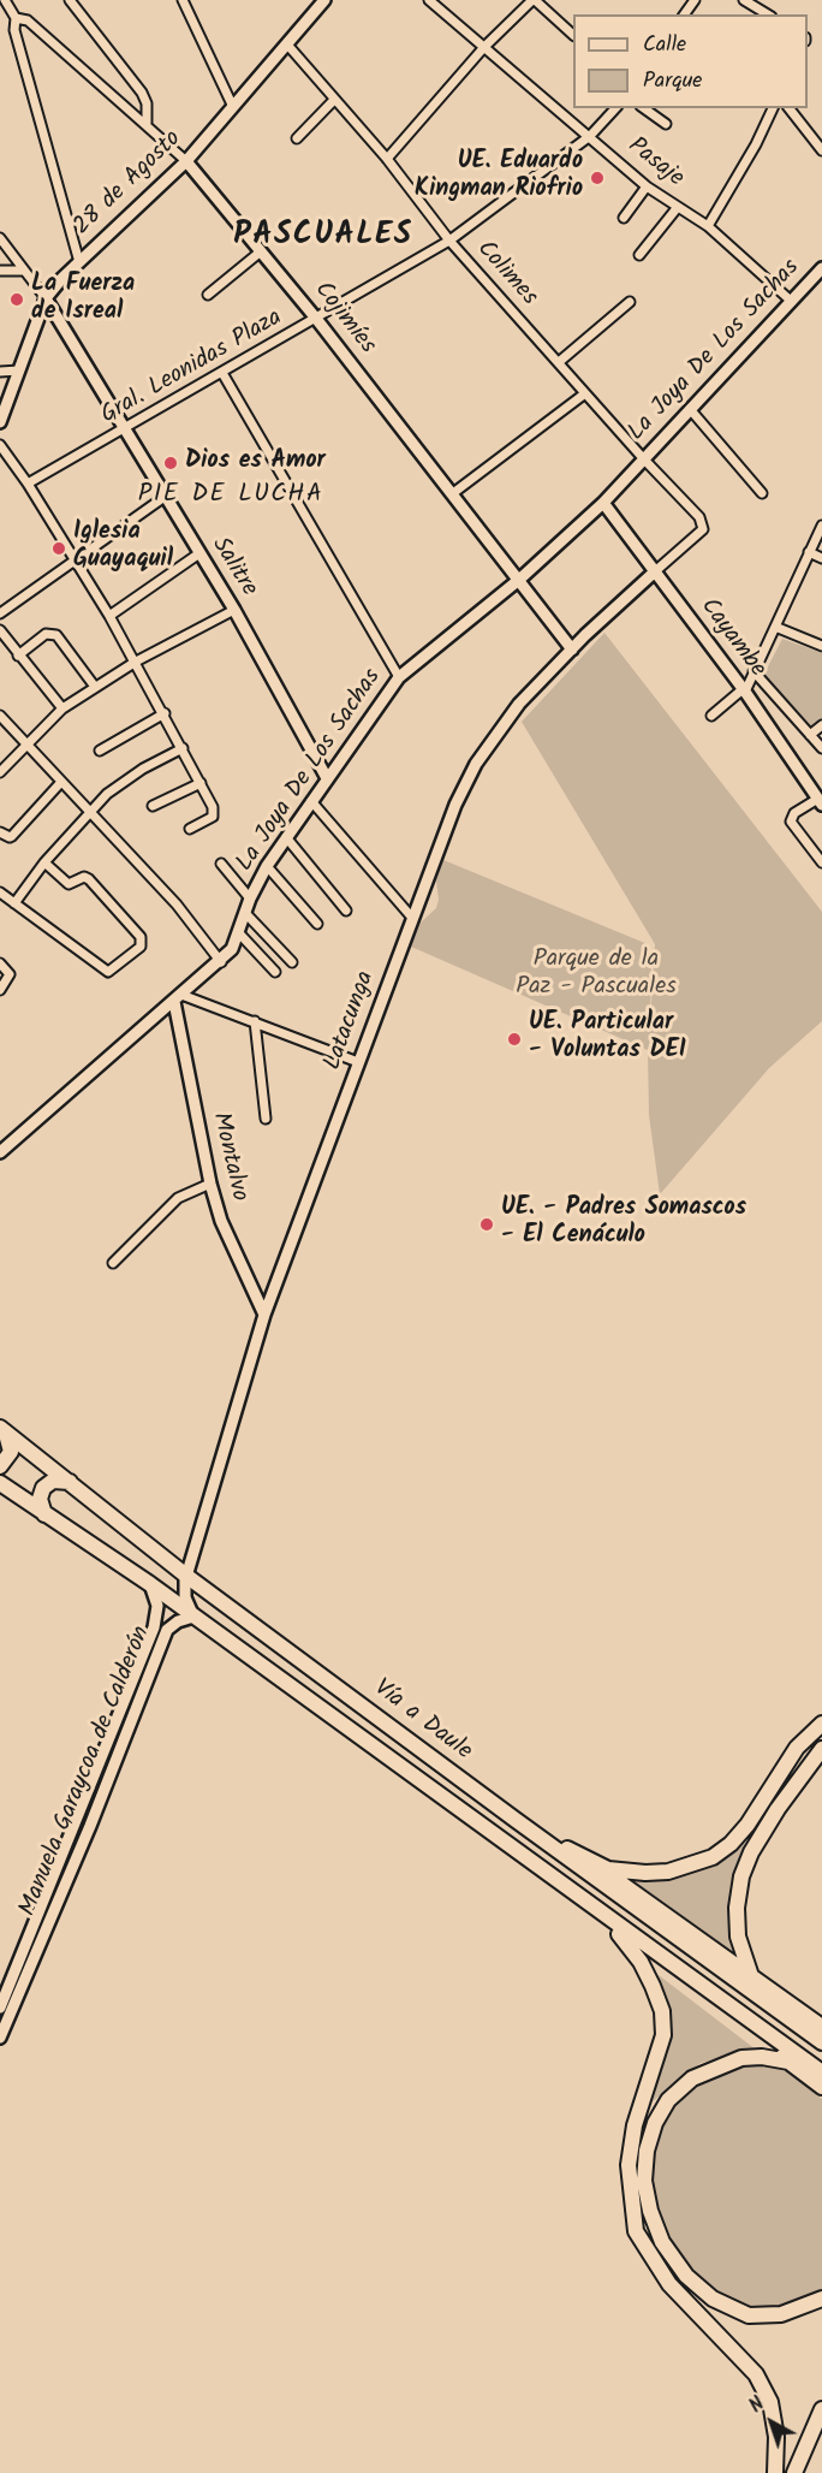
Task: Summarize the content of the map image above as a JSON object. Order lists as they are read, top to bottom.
{
  "streets": {
    "highway": ["Vía a Daule"],
    "street": [
      "Pasaje",
      "28 de Agosto",
      "Colimes",
      "Cojimíes",
      "La Joya De Los Sachas",
      "Gral. Leonidas Plaza",
      "Salitre",
      "Cayambe",
      "Latacunga",
      "Montalvo",
      "Manuela Garaycoa de Calderón"
    ]
  },
  "crossings": [
    ["Pasaje", "La Joya De Los Sachas"],
    ["Pasaje", "Gral. Leonidas Plaza"],
    ["28 de Agosto", "Colimes"],
    ["28 de Agosto", "Cojimíes"],
    ["28 de Agosto", "Salitre"],
    ["Colimes", "La Joya De Los Sachas"],
    ["Colimes", "Gral. Leonidas Plaza"],
    ["Colimes", "Latacunga"],
    ["Cojimíes", "La Joya De Los Sachas"],
    ["Cojimíes", "Gral. Leonidas Plaza"],
    ["Cojimíes", "Latacunga"],
    ["La Joya De Los Sachas", "Salitre"],
    ["La Joya De Los Sachas", "Cayambe"],
    ["La Joya De Los Sachas", "Montalvo"],
    ["Gral. Leonidas Plaza", "Salitre"],
    ["Cayambe", "Latacunga"],
    ["Latacunga", "Montalvo"],
    ["Latacunga", "Vía a Daule"],
    ["Latacunga", "Manuela Garaycoa de Calderón"],
    ["Vía a Daule", "Manuela Garaycoa de Calderón"]
  ],
  "districts": ["PASCUALES", "PIE DE LUCHA"],
  "parks": ["Parque de la Paz - Pascuales"],
  "places": [
    "UE. Eduardo Kingman Riofrio",
    "La Fuerza de Isreal",
    "Dios es Amor",
    "Iglesia Guayaquil",
    "UE. Particular - Voluntas DEI",
    "UE. - Padres Somascos - El Cenáculo"
  ],
  "legend": ["Calle", "Parque"],
  "north": "top left"
}
